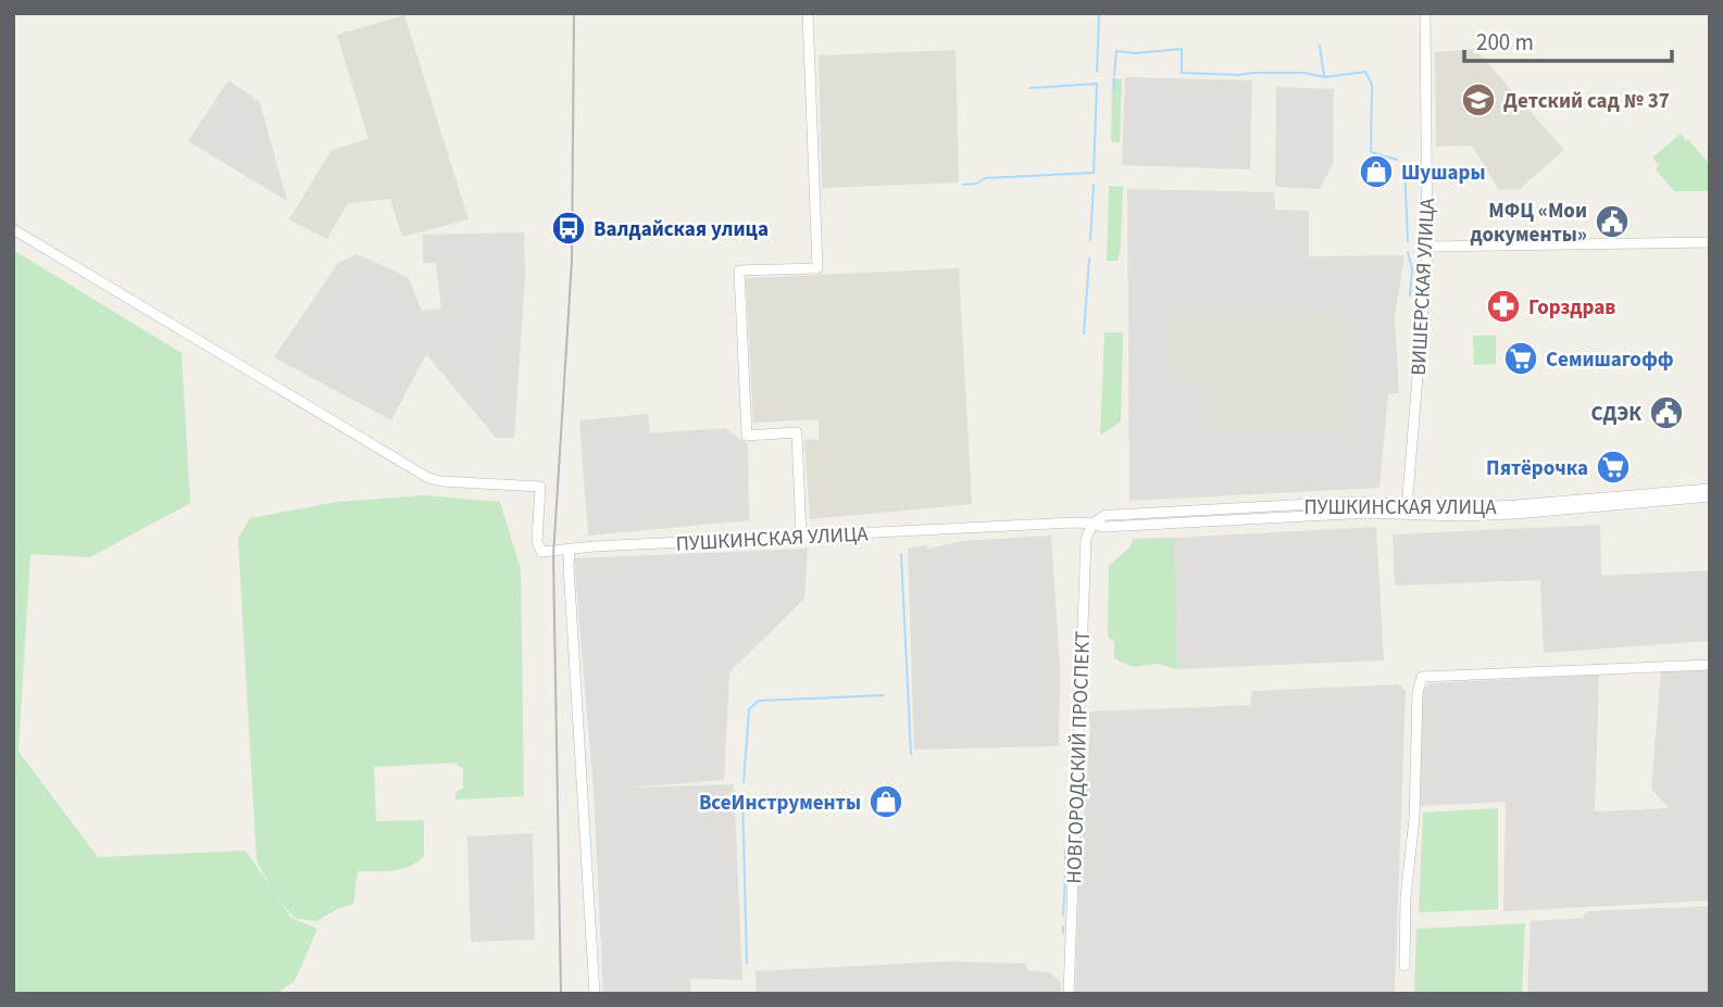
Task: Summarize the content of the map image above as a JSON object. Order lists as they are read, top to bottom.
{
  "streets": {
    "street": ["ВИШЕРСКАЯ УЛИЦА", "ПУШКИНСКАЯ УЛИЦА", "НОВГОРОДСКИЙ ПРОСПЕКТ"]
  },
  "crossings": [
    ["ВИШЕРСКАЯ УЛИЦА", "ПУШКИНСКАЯ УЛИЦА"],
    ["ПУШКИНСКАЯ УЛИЦА", "НОВГОРОДСКИЙ ПРОСПЕКТ"]
  ],
  "places": {
    "school or university": ["Детский сад № 37"],
    "shop": ["Шушары", "ВсеИнструменты"],
    "public building": ["МФЦ «Мои документы»", "СДЭК"],
    "bus stop": ["Валдайская улица"],
    "pharmacy": ["Горздрав"],
    "supermarket": ["Семишагофф", "Пятёрочка"]
  },
  "scale_bar": "200 m"
}
